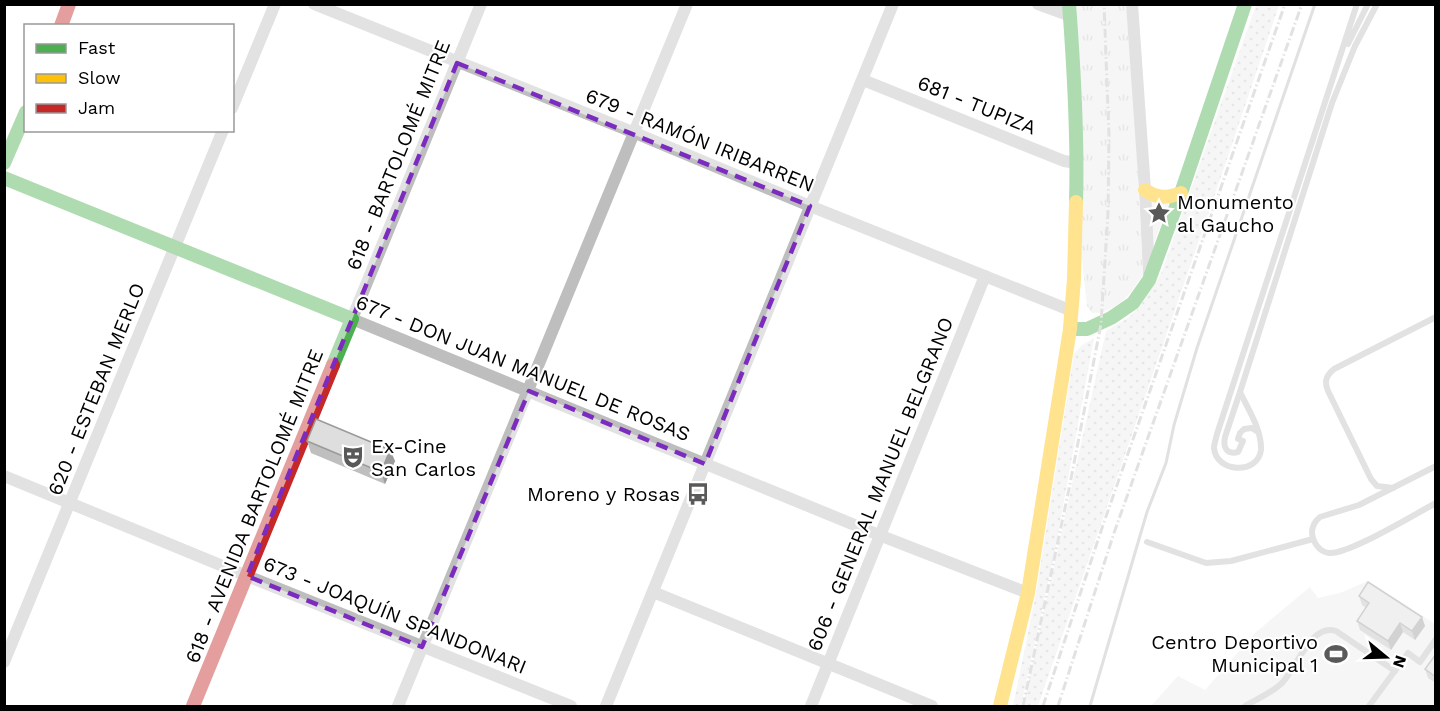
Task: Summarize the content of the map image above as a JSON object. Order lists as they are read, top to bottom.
{
  "streets": {
    "street": [
      "681 - TUPIZA",
      "679 - RAMÓN IRIBARREN",
      "618 - BARTOLOMÉ MITRE",
      "677 - DON JUAN MANUEL DE ROSAS",
      "620 - ESTEBAN MERLO",
      "606 - GENERAL MANUEL BELGRANO",
      "618 - AVENIDA BARTOLOMÉ MITRE",
      "673 - JOAQUÍN SPANDONARI"
    ]
  },
  "crossings": [
    ["679 - RAMÓN IRIBARREN", "618 - BARTOLOMÉ MITRE"],
    ["679 - RAMÓN IRIBARREN", "606 - GENERAL MANUEL BELGRANO"],
    ["618 - BARTOLOMÉ MITRE", "677 - DON JUAN MANUEL DE ROSAS"],
    ["618 - BARTOLOMÉ MITRE", "618 - AVENIDA BARTOLOMÉ MITRE"],
    ["677 - DON JUAN MANUEL DE ROSAS", "620 - ESTEBAN MERLO"],
    ["677 - DON JUAN MANUEL DE ROSAS", "606 - GENERAL MANUEL BELGRANO"],
    ["677 - DON JUAN MANUEL DE ROSAS", "618 - AVENIDA BARTOLOMÉ MITRE"],
    ["620 - ESTEBAN MERLO", "673 - JOAQUÍN SPANDONARI"],
    ["618 - AVENIDA BARTOLOMÉ MITRE", "673 - JOAQUÍN SPANDONARI"]
  ],
  "places": {
    "place": ["Monumento al Gaucho"],
    "theatre": ["Ex-Cine San Carlos"],
    "bus stop": ["Moreno y Rosas"],
    "sports": ["Centro Deportivo Municipal 1"]
  },
  "legend": ["Fast", "Slow", "Jam"],
  "north": "right"
}
